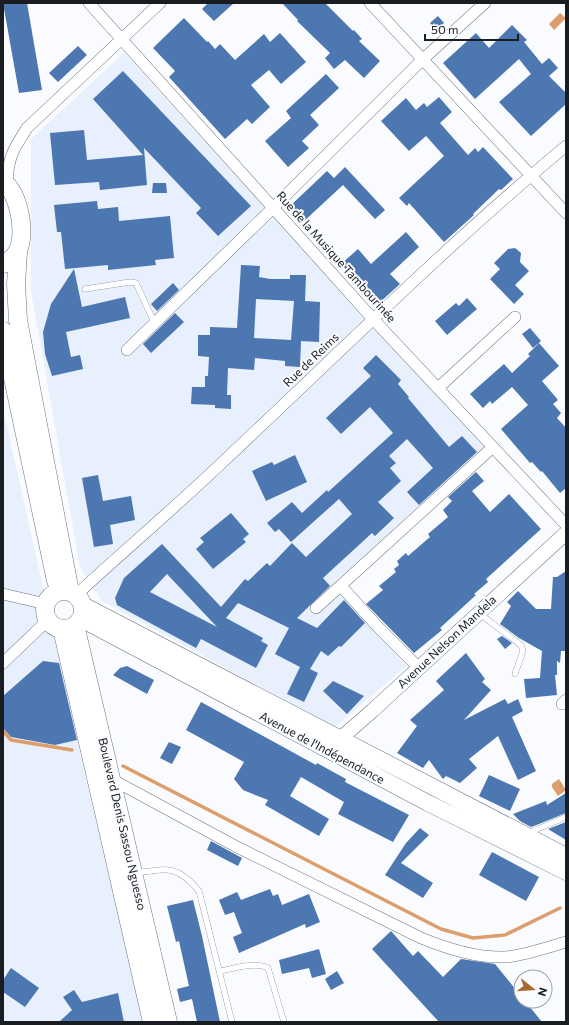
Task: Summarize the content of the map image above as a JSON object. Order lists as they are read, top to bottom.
{
  "streets": {
    "main road": ["Avenue de l'Indépendance", "Boulevard Denis Sassou Nguesso"],
    "street": ["Rue de la Musique Tambourinée", "Rue de Reims", "Avenue Nelson Mandela"]
  },
  "crossings": [
    ["Rue de la Musique Tambourinée", "Rue de Reims"],
    ["Rue de Reims", "Avenue de l'Indépendance"],
    ["Rue de Reims", "Boulevard Denis Sassou Nguesso"],
    ["Avenue Nelson Mandela", "Avenue de l'Indépendance"],
    ["Avenue de l'Indépendance", "Boulevard Denis Sassou Nguesso"]
  ],
  "scale_bar": "50 m",
  "north": "right"
}
